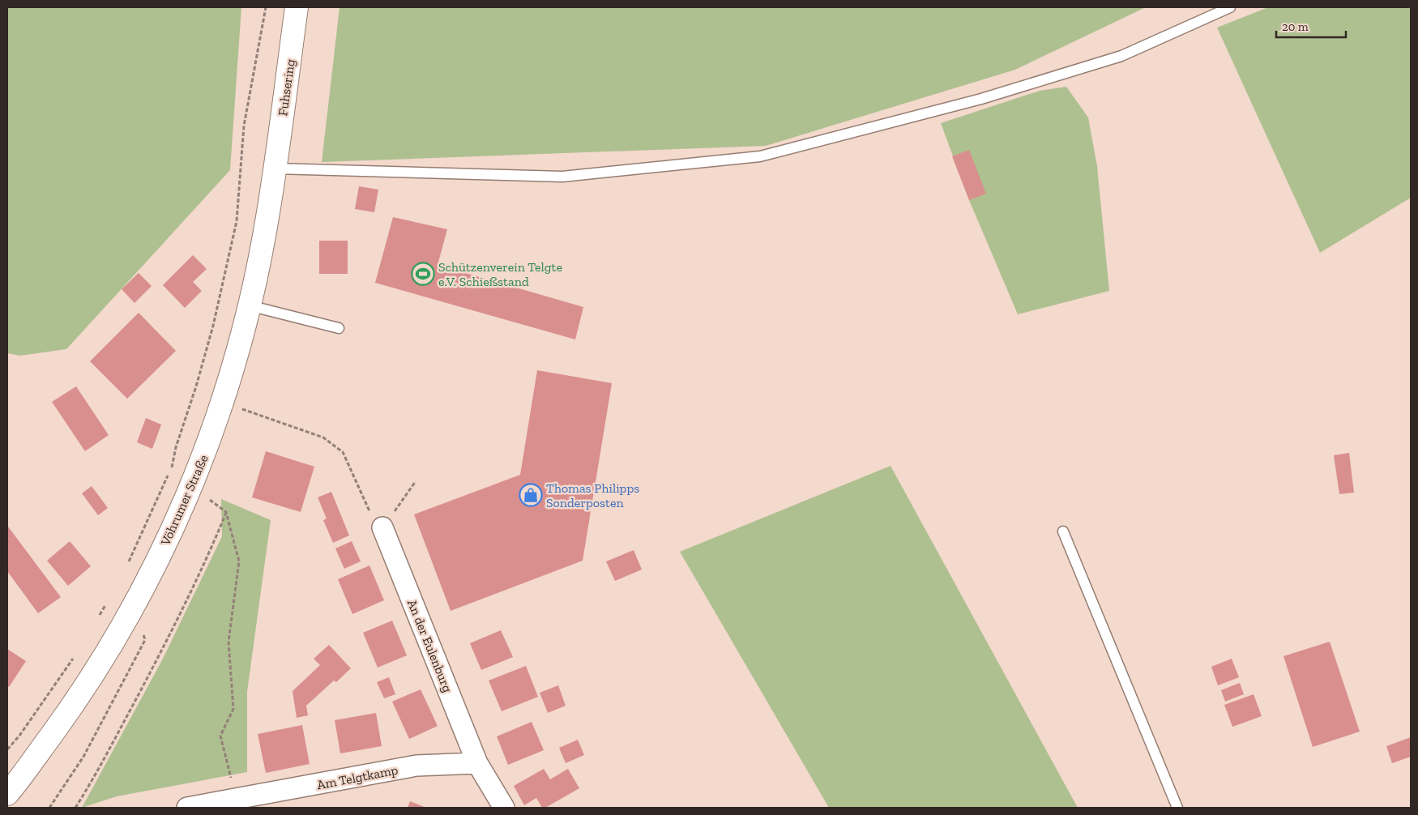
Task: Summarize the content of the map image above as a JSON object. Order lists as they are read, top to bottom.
{
  "streets": {
    "main road": ["Fuhsering", "Vöhrumer Straße"],
    "street": ["An der Eulenburg", "Am Telgtkamp"]
  },
  "crossings": [
    ["Fuhsering", "Vöhrumer Straße"],
    ["An der Eulenburg", "Am Telgtkamp"]
  ],
  "places": {
    "sports": ["Schützenverein Telgte e.V. Schießstand"],
    "shop": ["Thomas Philipps Sonderposten"]
  },
  "scale_bar": "20 m"
}
